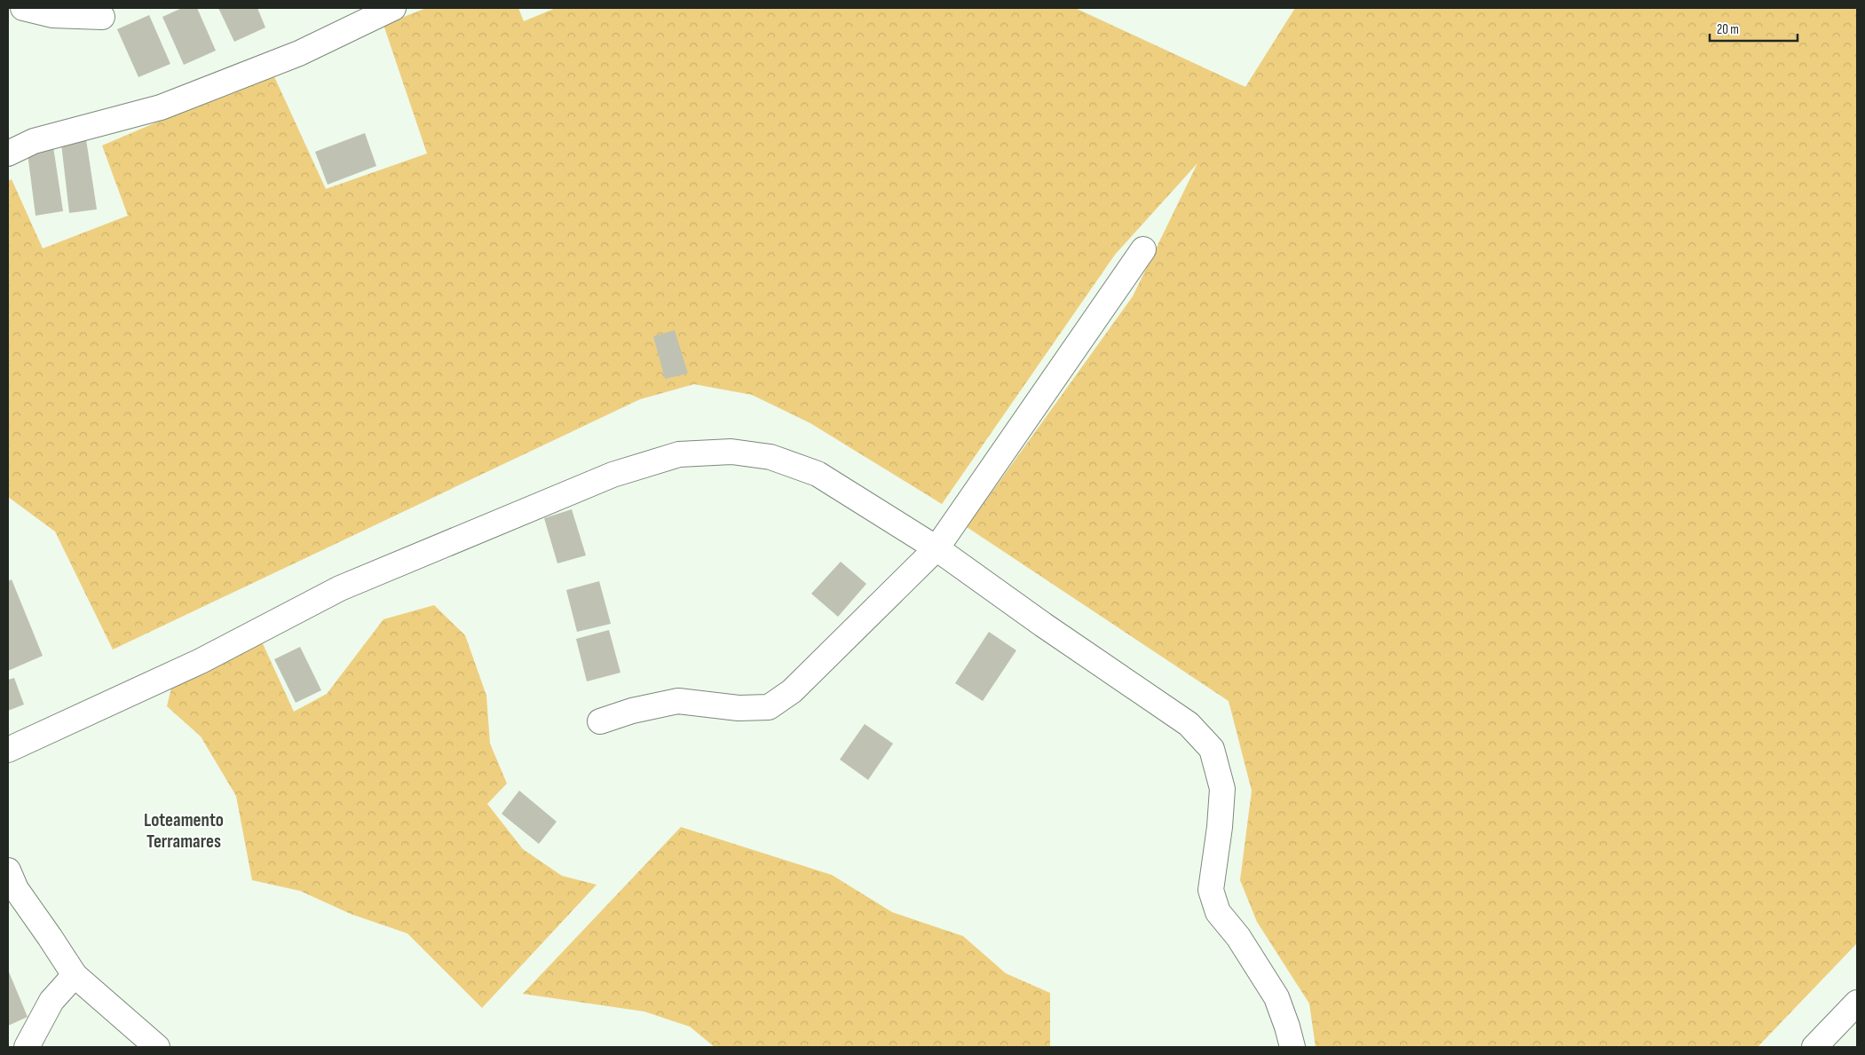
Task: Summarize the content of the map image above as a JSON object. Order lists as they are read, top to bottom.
{
  "districts": ["Loteamento Terramares"],
  "scale_bar": "20 m"
}
